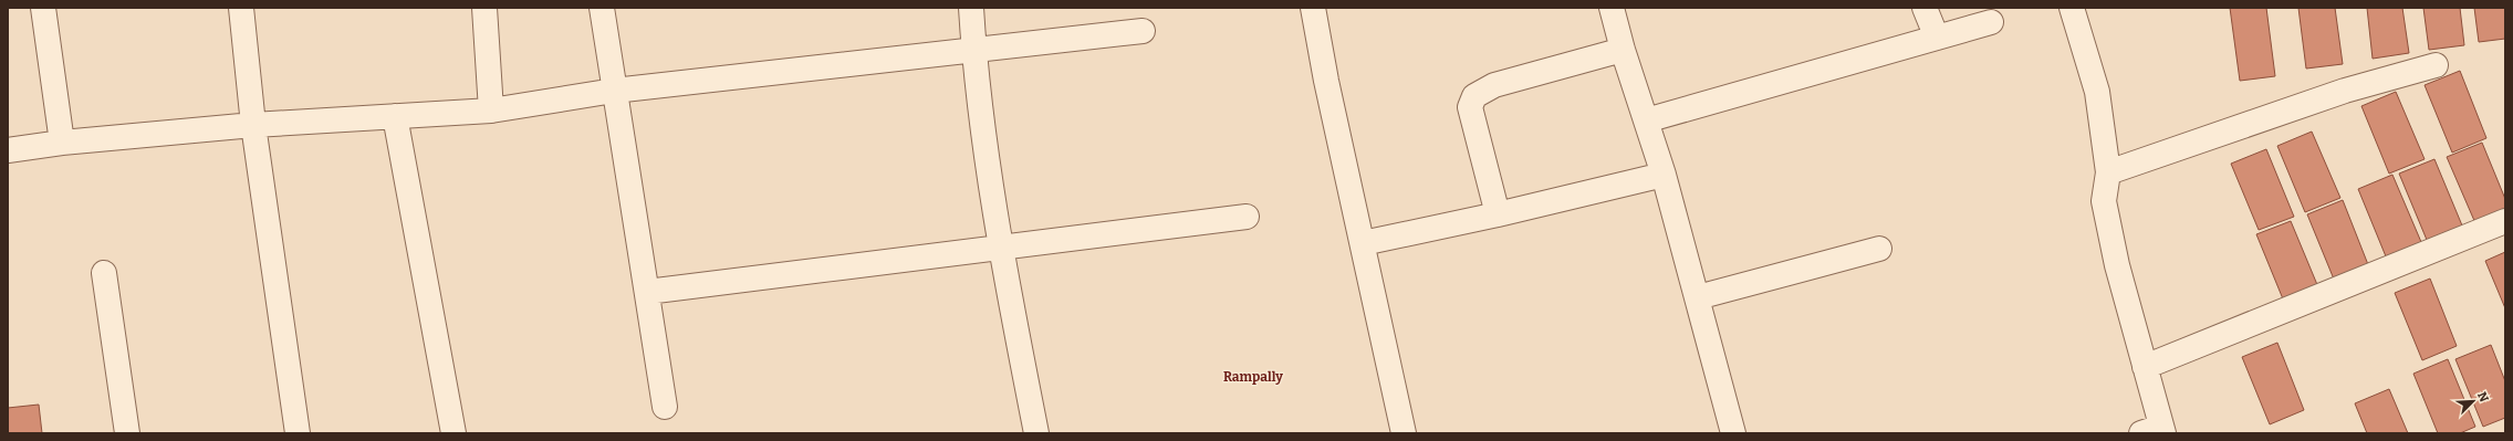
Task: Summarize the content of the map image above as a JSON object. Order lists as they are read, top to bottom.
{
  "districts": ["Rampally"],
  "north": "top right"
}
